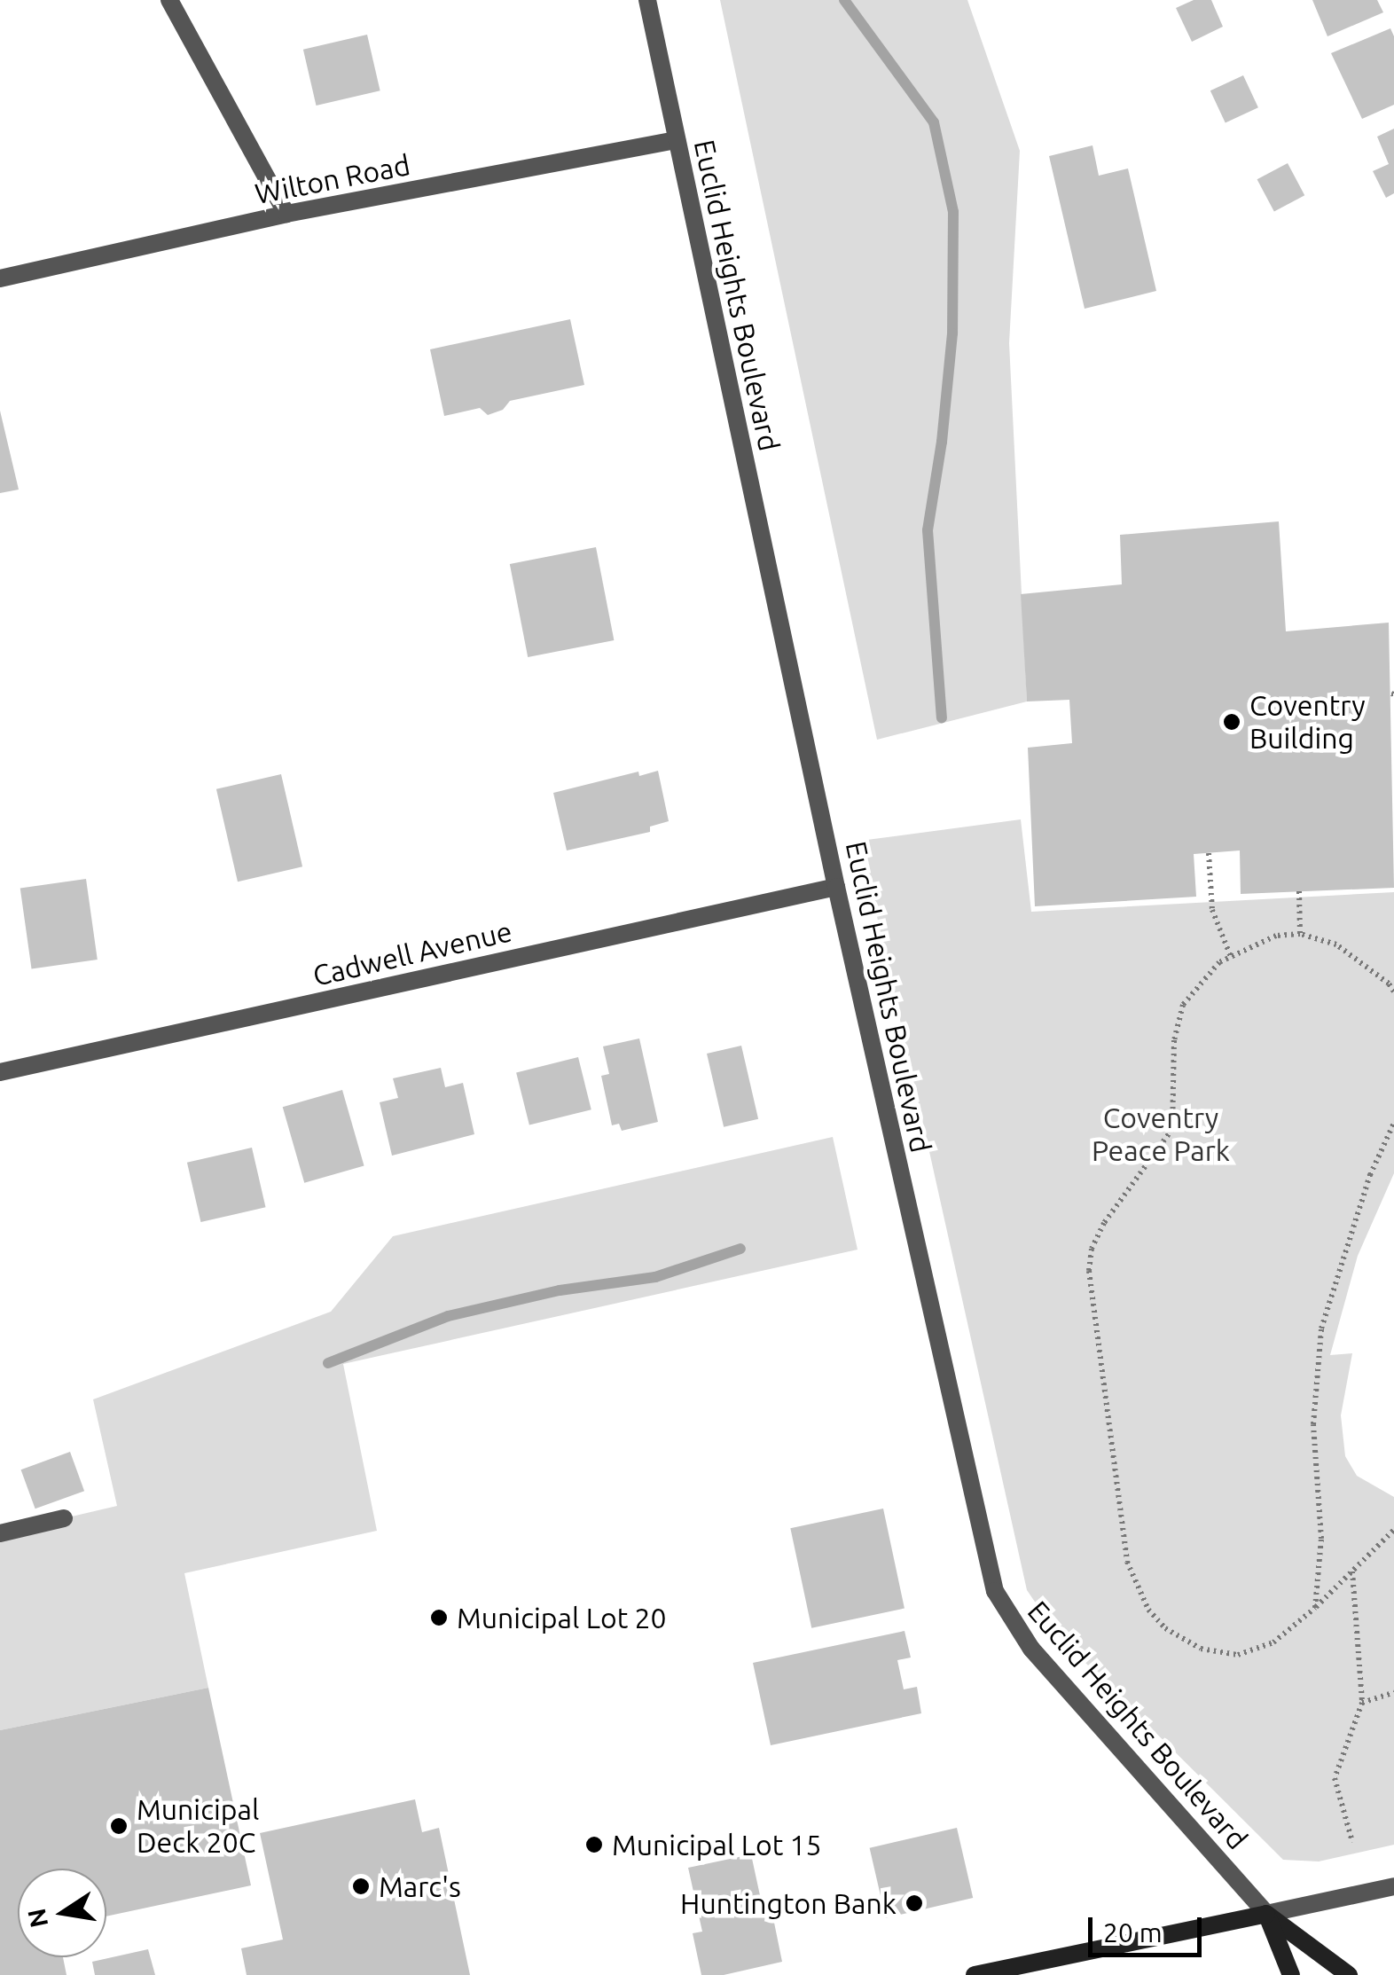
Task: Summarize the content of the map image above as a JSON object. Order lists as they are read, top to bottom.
{
  "streets": {
    "main road": ["Euclid Heights Boulevard"],
    "street": ["Wilton Road", "Cadwell Avenue"]
  },
  "crossings": [
    ["Wilton Road", "Euclid Heights Boulevard"],
    ["Euclid Heights Boulevard", "Cadwell Avenue"]
  ],
  "parks": ["Coventry Peace Park"],
  "places": [
    "Coventry Building",
    "Municipal Lot 20",
    "Municipal Deck 20C",
    "Municipal Lot 15",
    "Marc's",
    "Huntington Bank"
  ],
  "scale_bar": "20 m",
  "north": "left"
}
